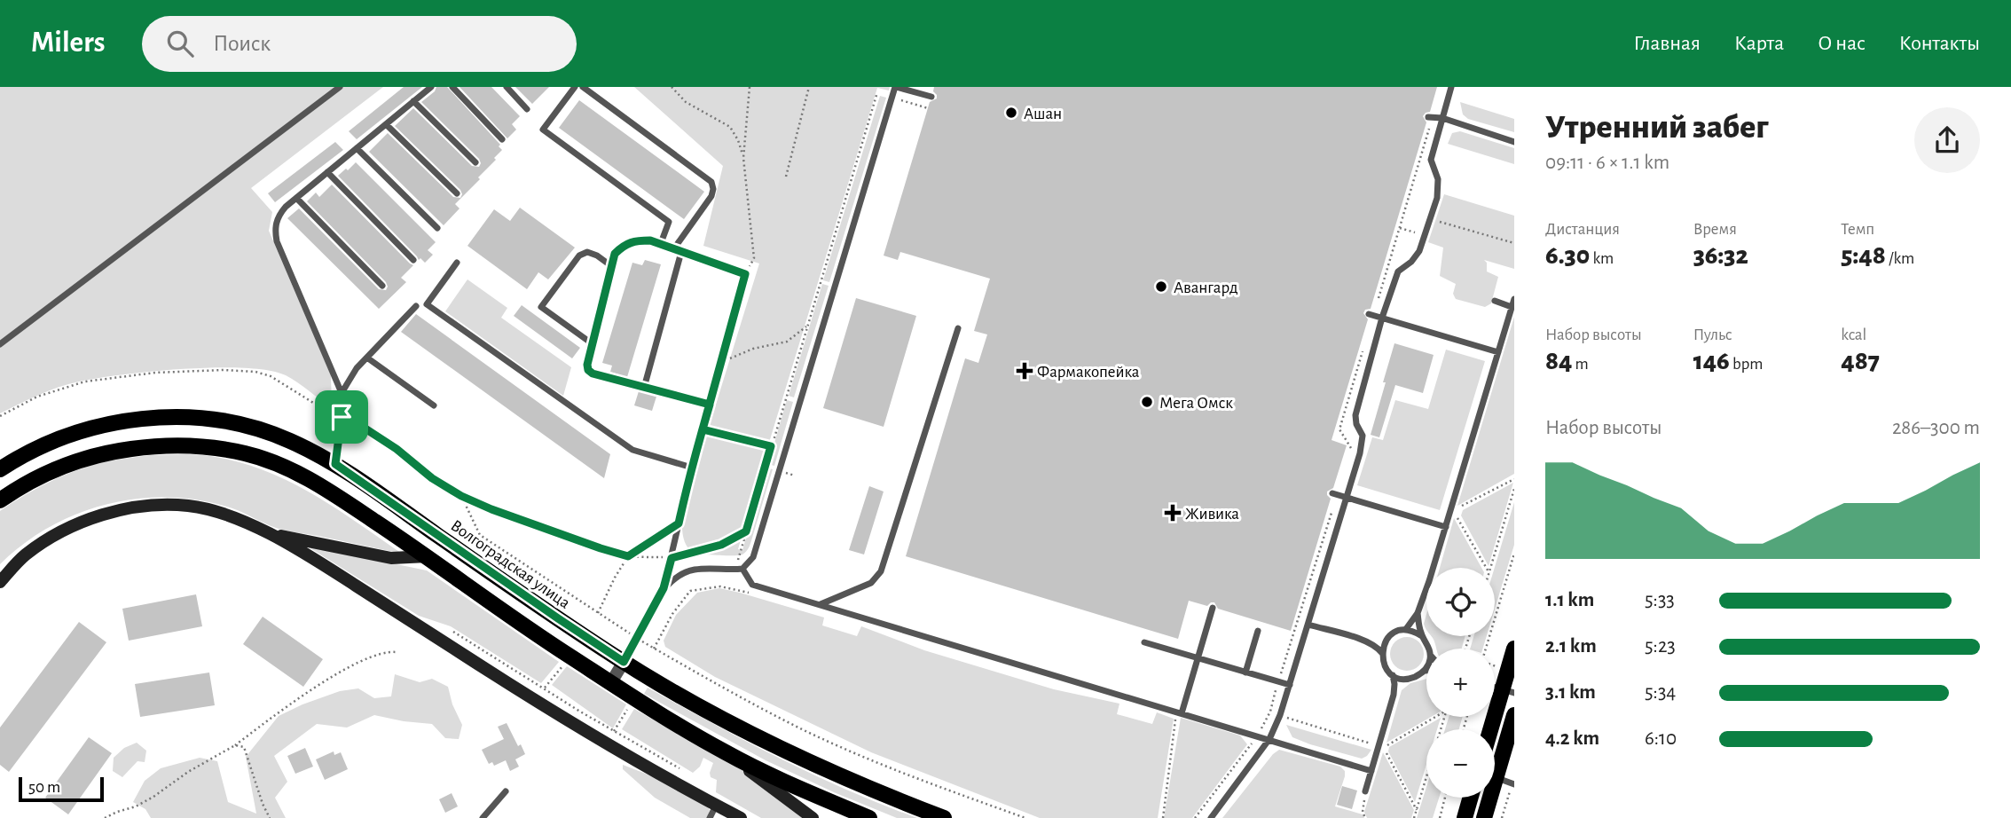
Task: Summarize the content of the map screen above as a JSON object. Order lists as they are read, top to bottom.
{
  "streets": {
    "main road": ["Волгоградская улица"]
  },
  "places": {
    "other": ["Ашан", "Авангард", "Мега Омск"],
    "health": ["Фармакопейка", "Живика"]
  },
  "scale_bar": "50 m",
  "page": {
    "header": "Milers",
    "search": "Поиск",
    "nav": [
      "Главная",
      "Карта",
      "О нас",
      "Контакты"
    ],
    "heading": ["Утренний забег", "09:11 · 6 × 1.1 km"],
    "stats": [
      ["Дистанция", "6.30 km"],
      ["Время", "36:32"],
      ["Темп", "5:48 /km"],
      ["Набор высоты", "84 m"],
      ["Пульс", "146 bpm"],
      ["kcal", "487"]
    ],
    "chart": ["Набор высоты", "286–300 m"],
    "map_buttons": ["+", "−"],
    "list": [
      {
        "name": "1.1 km",
        "note": "5:33"
      },
      {
        "name": "2.1 km",
        "note": "5:23"
      },
      {
        "name": "3.1 km",
        "note": "5:34"
      },
      {
        "name": "4.2 km",
        "note": "6:10"
      }
    ],
    "scale": "50 m"
  }
}
